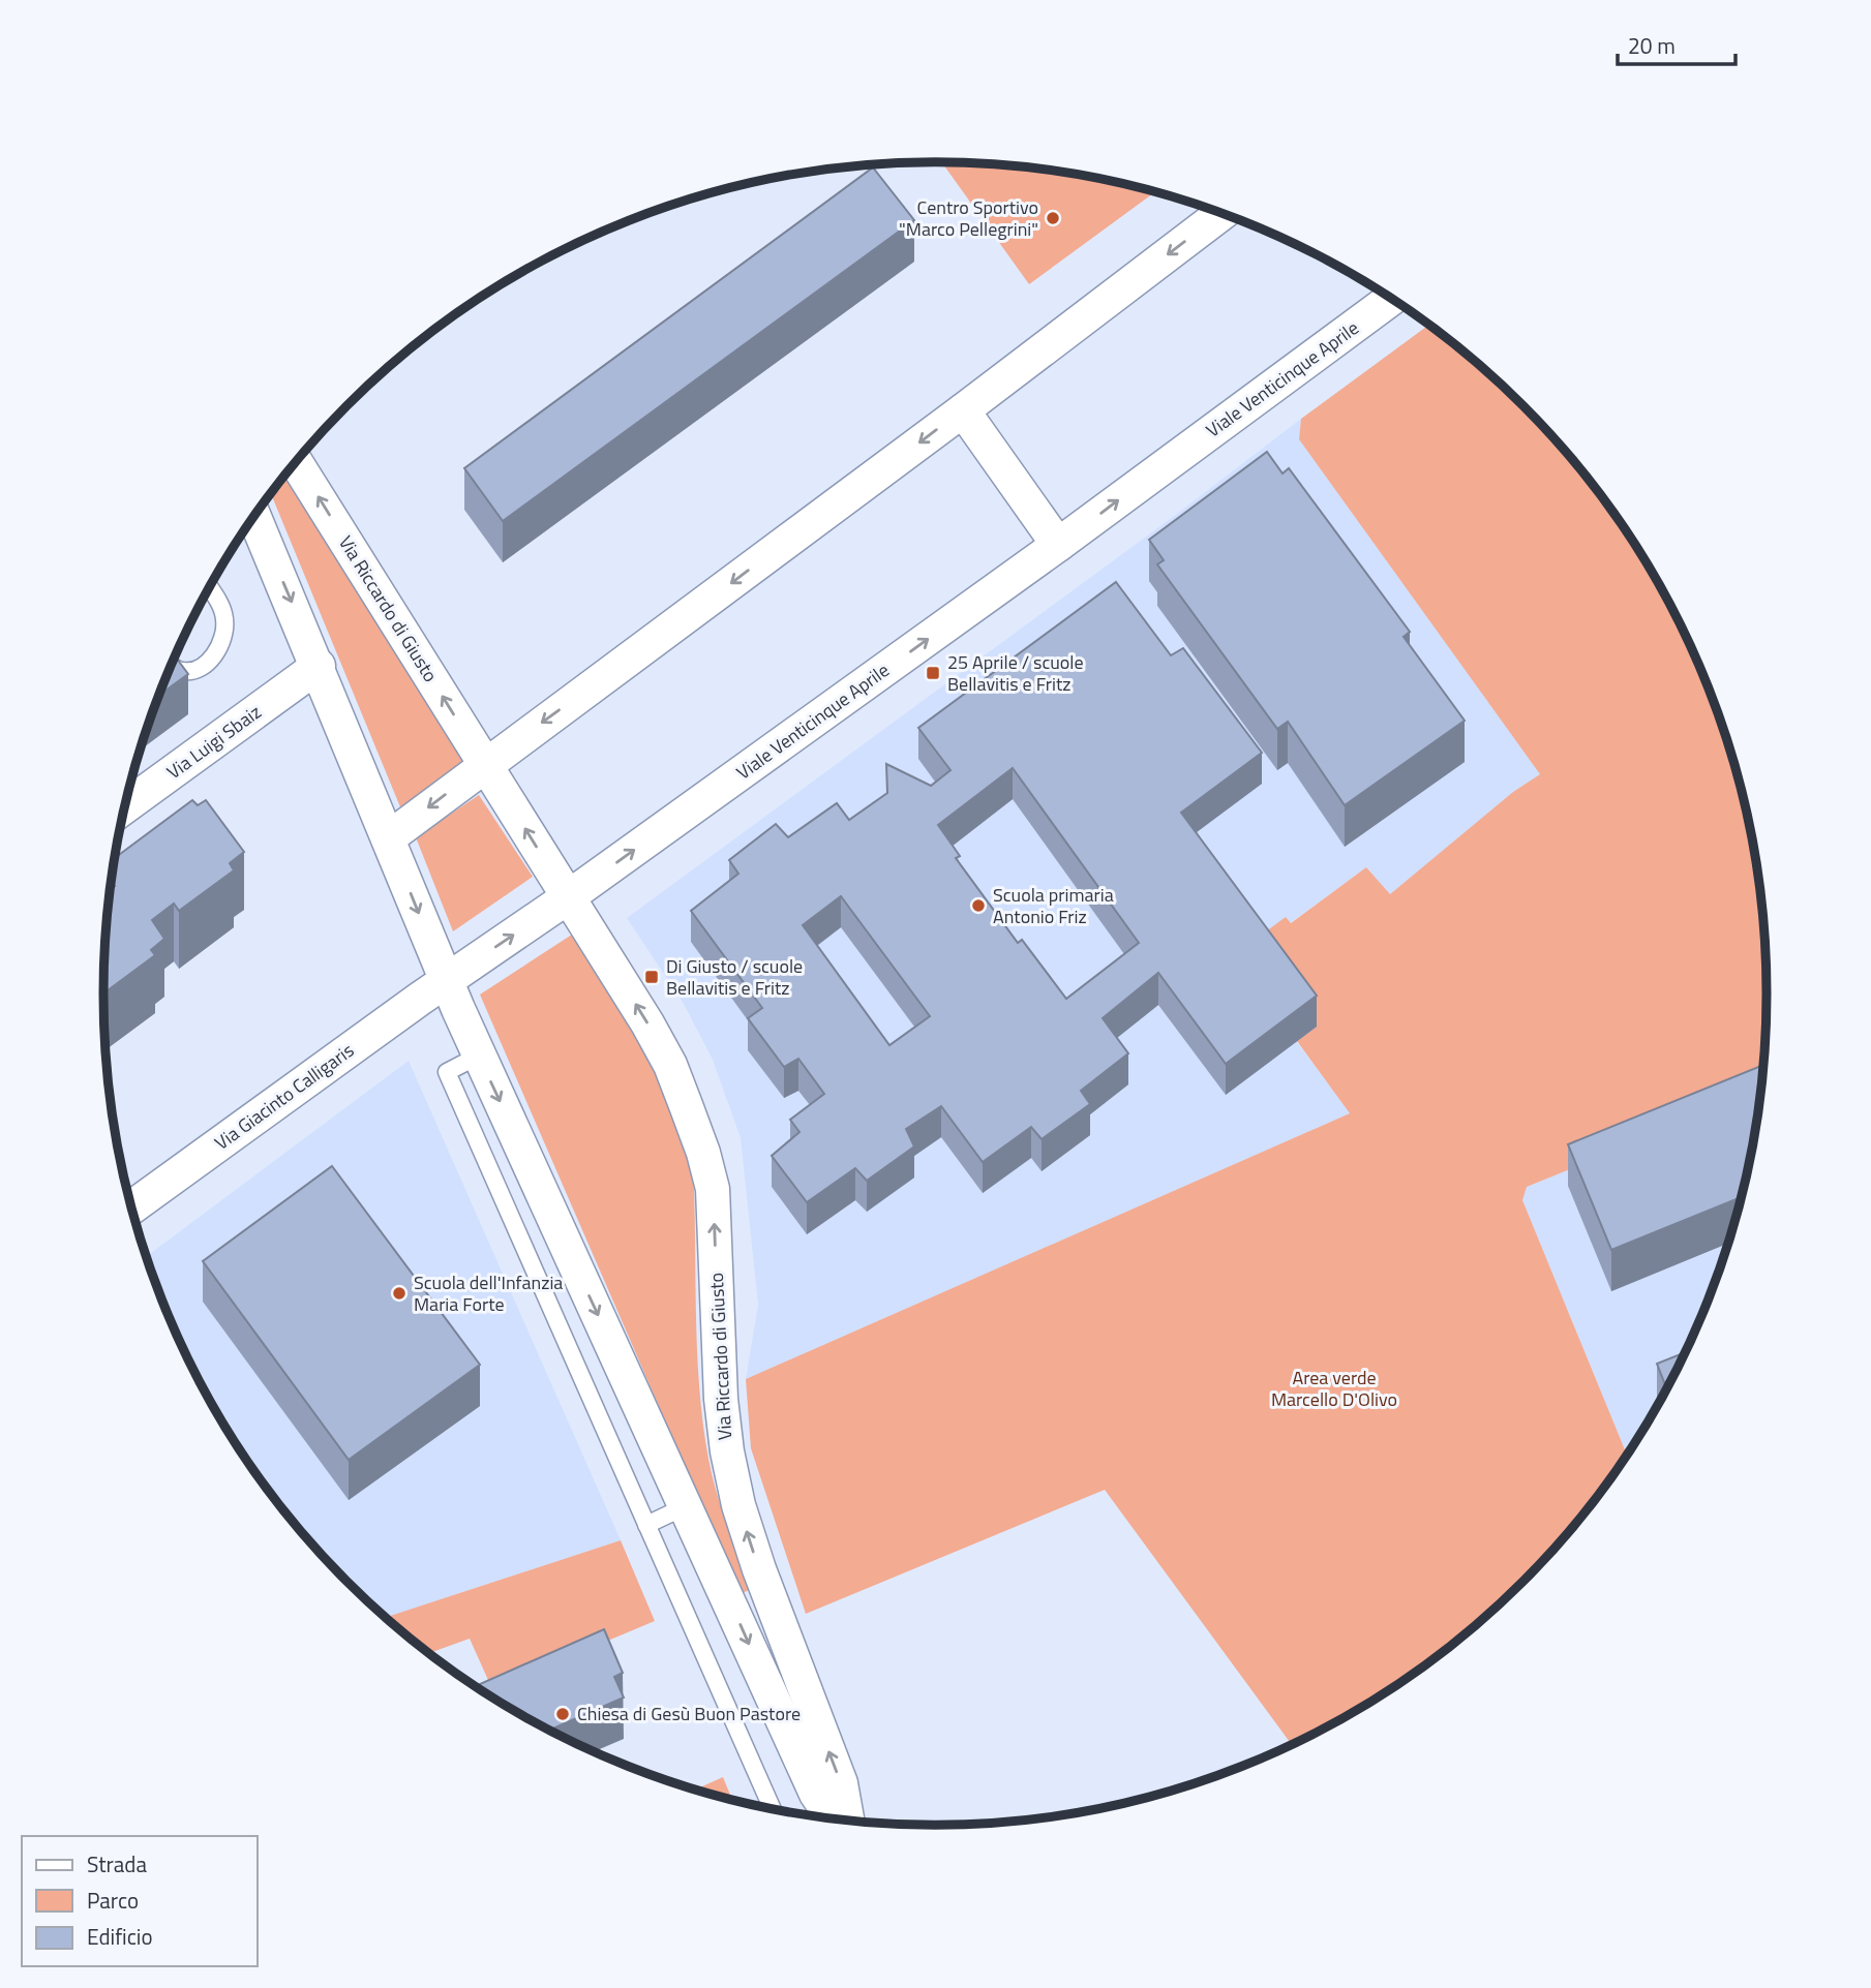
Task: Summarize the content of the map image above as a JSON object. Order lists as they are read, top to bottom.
{
  "streets": {
    "street": [
      "Viale Venticinque Aprile",
      "Via Riccardo di Giusto",
      "Via Luigi Sbaiz",
      "Via Giacinto Calligaris"
    ]
  },
  "crossings": [
    ["Viale Venticinque Aprile", "Via Riccardo di Giusto"]
  ],
  "parks": ["Area verde Marcello D'Olivo"],
  "places": {
    "other": [
      "Centro Sportivo \"Marco Pellegrini\"",
      "Scuola primaria Antonio Friz",
      "Scuola dell'Infanzia Maria Forte",
      "Chiesa di Gesù Buon Pastore"
    ],
    "transit": ["25 Aprile / scuole Bellavitis e Fritz", "Di Giusto / scuole Bellavitis e Fritz"]
  },
  "legend": ["Strada", "Parco", "Edificio"],
  "scale_bar": "20 m"
}
